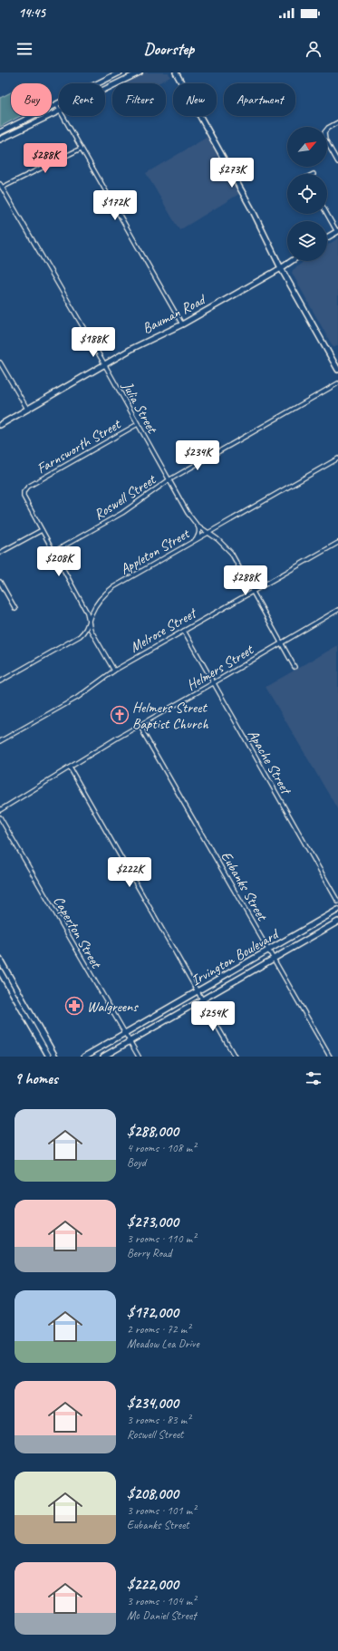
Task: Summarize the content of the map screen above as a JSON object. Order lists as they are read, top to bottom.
{
  "streets": {
    "main road": ["Bauman Road", "Irvington Boulevard"],
    "street": [
      "Julia Street",
      "Farnsworth Street",
      "Roswell Street",
      "Appleton Street",
      "Melrose Street",
      "Helmers Street",
      "Apache Street",
      "Eubanks Street",
      "Caperton Street"
    ]
  },
  "crossings": [
    ["Bauman Road", "Julia Street"],
    ["Julia Street", "Farnsworth Street"],
    ["Julia Street", "Roswell Street"],
    ["Julia Street", "Appleton Street"],
    ["Julia Street", "Melrose Street"],
    ["Julia Street", "Helmers Street"],
    ["Melrose Street", "Apache Street"],
    ["Helmers Street", "Apache Street"],
    ["Helmers Street", "Eubanks Street"],
    ["Eubanks Street", "Irvington Boulevard"],
    ["Caperton Street", "Irvington Boulevard"]
  ],
  "places": {
    "church": ["Helmers Street Baptist Church"],
    "pharmacy": ["Walgreens"]
  },
  "north": "top right",
  "page": {
    "status": "14:45",
    "header": "Doorstep",
    "chip": [
      "Buy",
      "Rent",
      "Filters",
      "New",
      "Apartment"
    ],
    "price": [
      "$288K",
      "$273K",
      "$172K",
      "$188K",
      "$234K",
      "$208K",
      "$288K",
      "$222K",
      "$254K"
    ],
    "heading": "9 homes",
    "list": [
      {
        "name": "$288,000",
        "note": "4 rooms · 108 m² · Boyd"
      },
      {
        "name": "$273,000",
        "note": "3 rooms · 110 m² · Berry Road"
      },
      {
        "name": "$172,000",
        "note": "2 rooms · 72 m² · Meadow Lea Drive"
      },
      {
        "name": "$234,000",
        "note": "3 rooms · 83 m² · Roswell Street"
      },
      {
        "name": "$208,000",
        "note": "3 rooms · 101 m² · Eubanks Street"
      },
      {
        "name": "$222,000",
        "note": "3 rooms · 104 m² · Mc Daniel Street"
      }
    ]
  }
}
